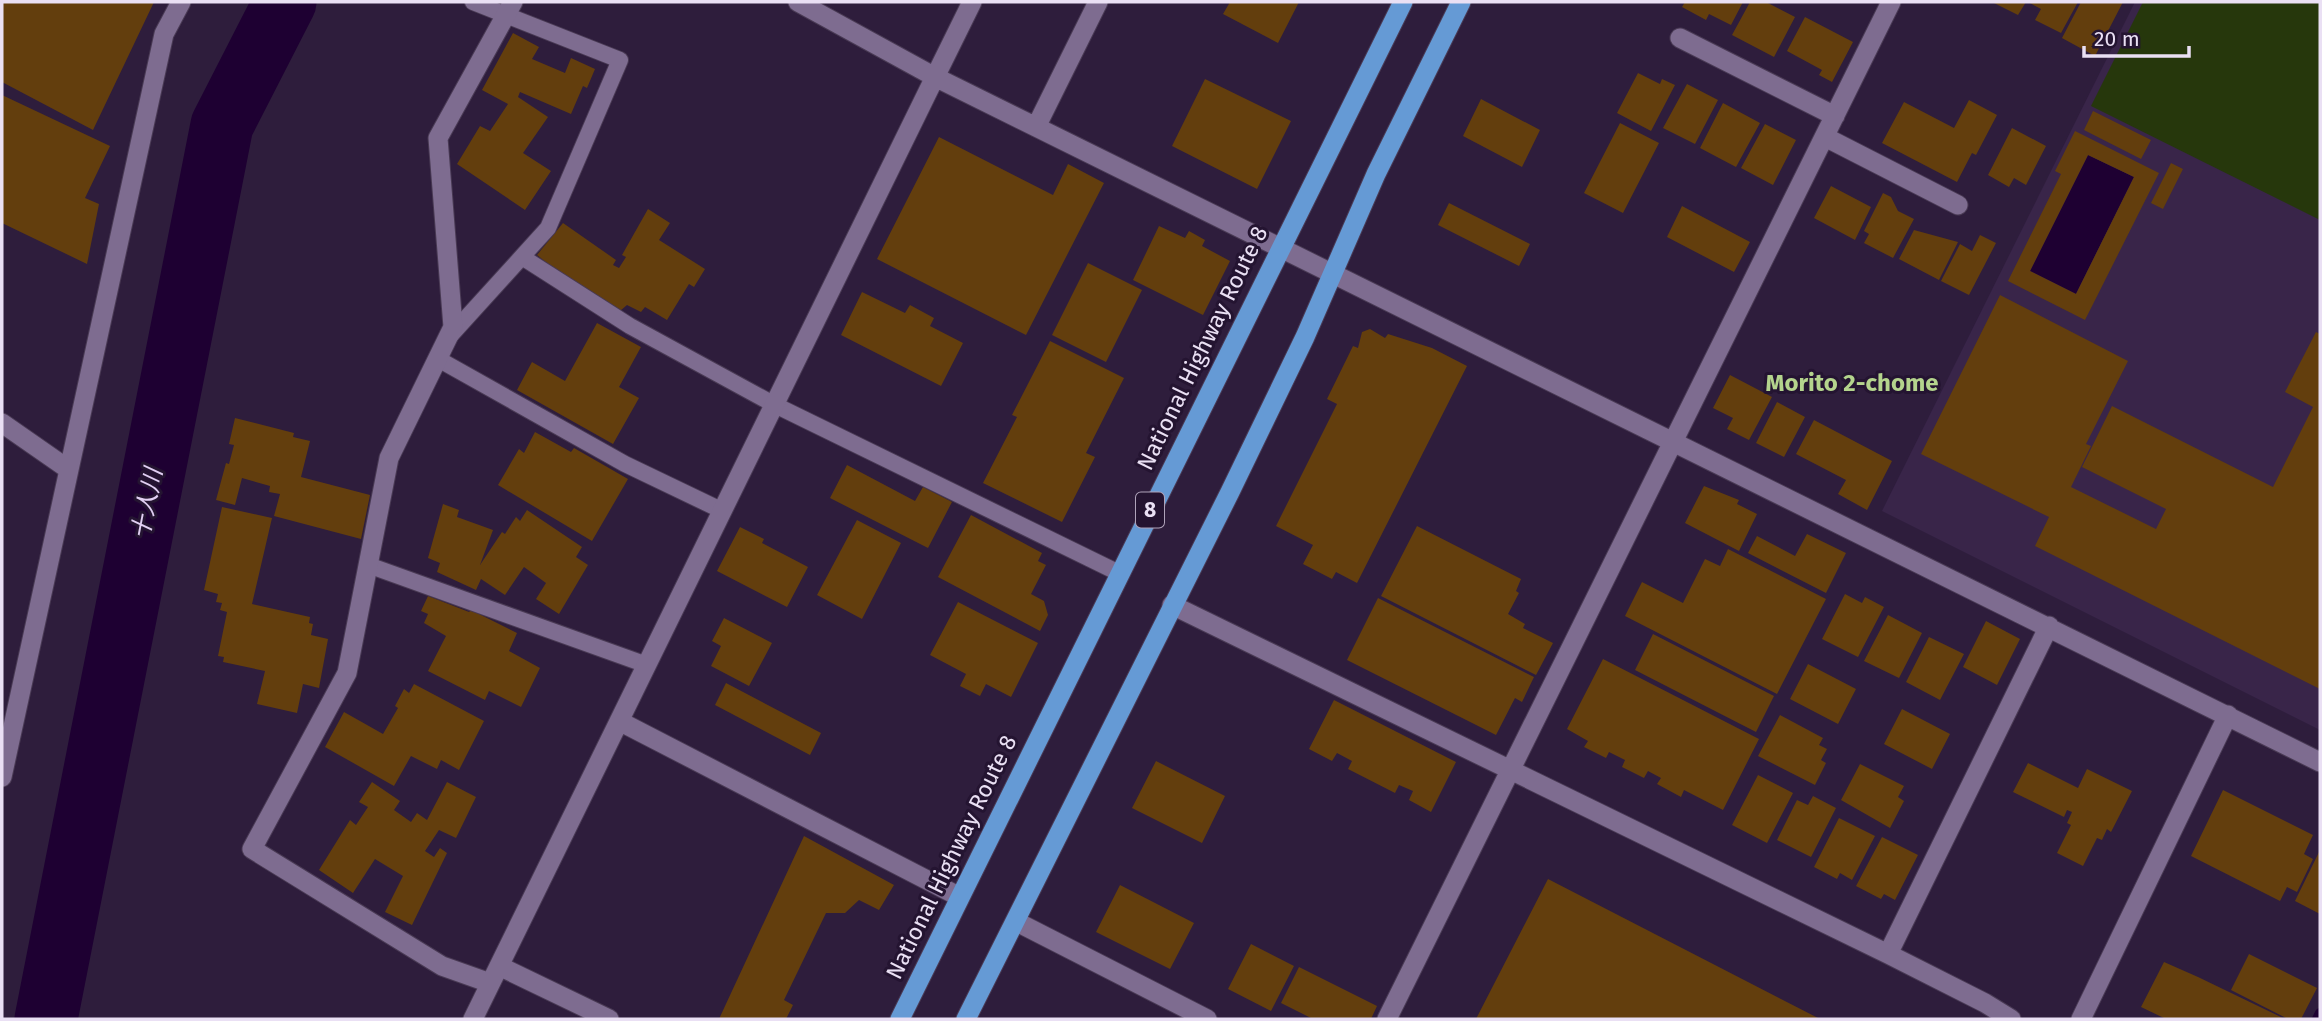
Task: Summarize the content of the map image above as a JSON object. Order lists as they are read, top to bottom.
{
  "streets": {
    "highway": ["National Highway Route 8", "8"]
  },
  "districts": ["Morito 2-chome"],
  "water": ["十人川"],
  "scale_bar": "20 m"
}
